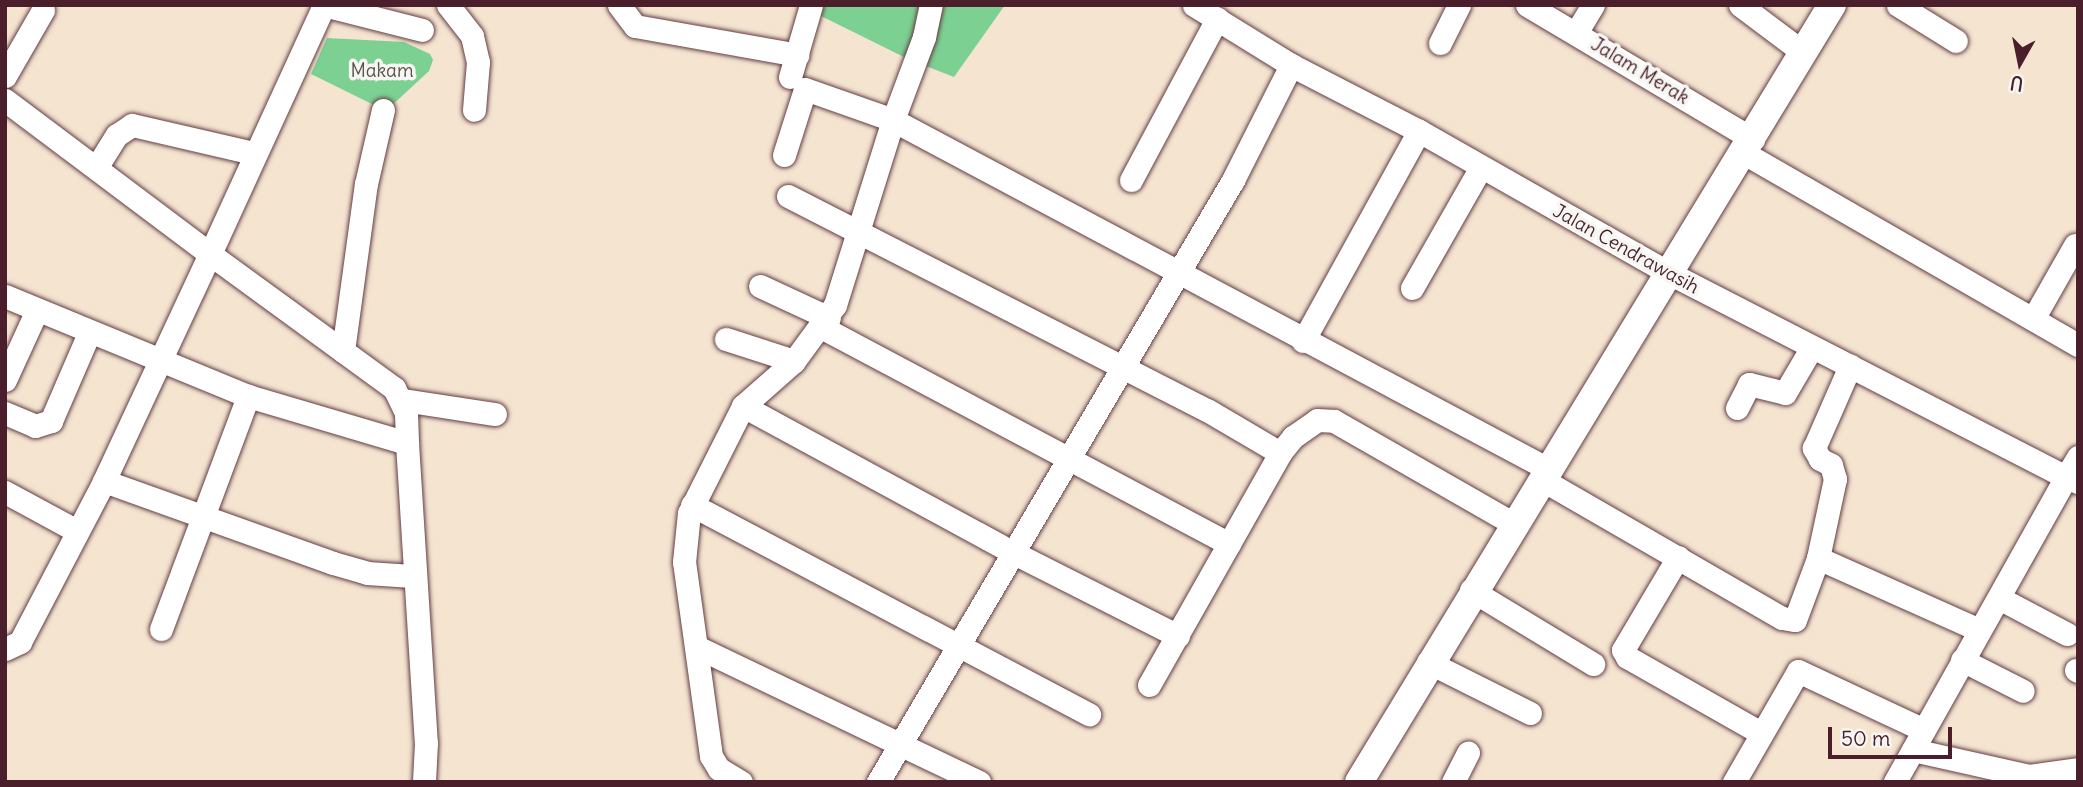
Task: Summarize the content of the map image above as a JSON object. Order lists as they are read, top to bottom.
{
  "streets": {
    "street": ["Jalam Merak", "Jalan Cendrawasih"]
  },
  "parks": ["Makam"],
  "scale_bar": "50 m",
  "north": "bottom"
}
